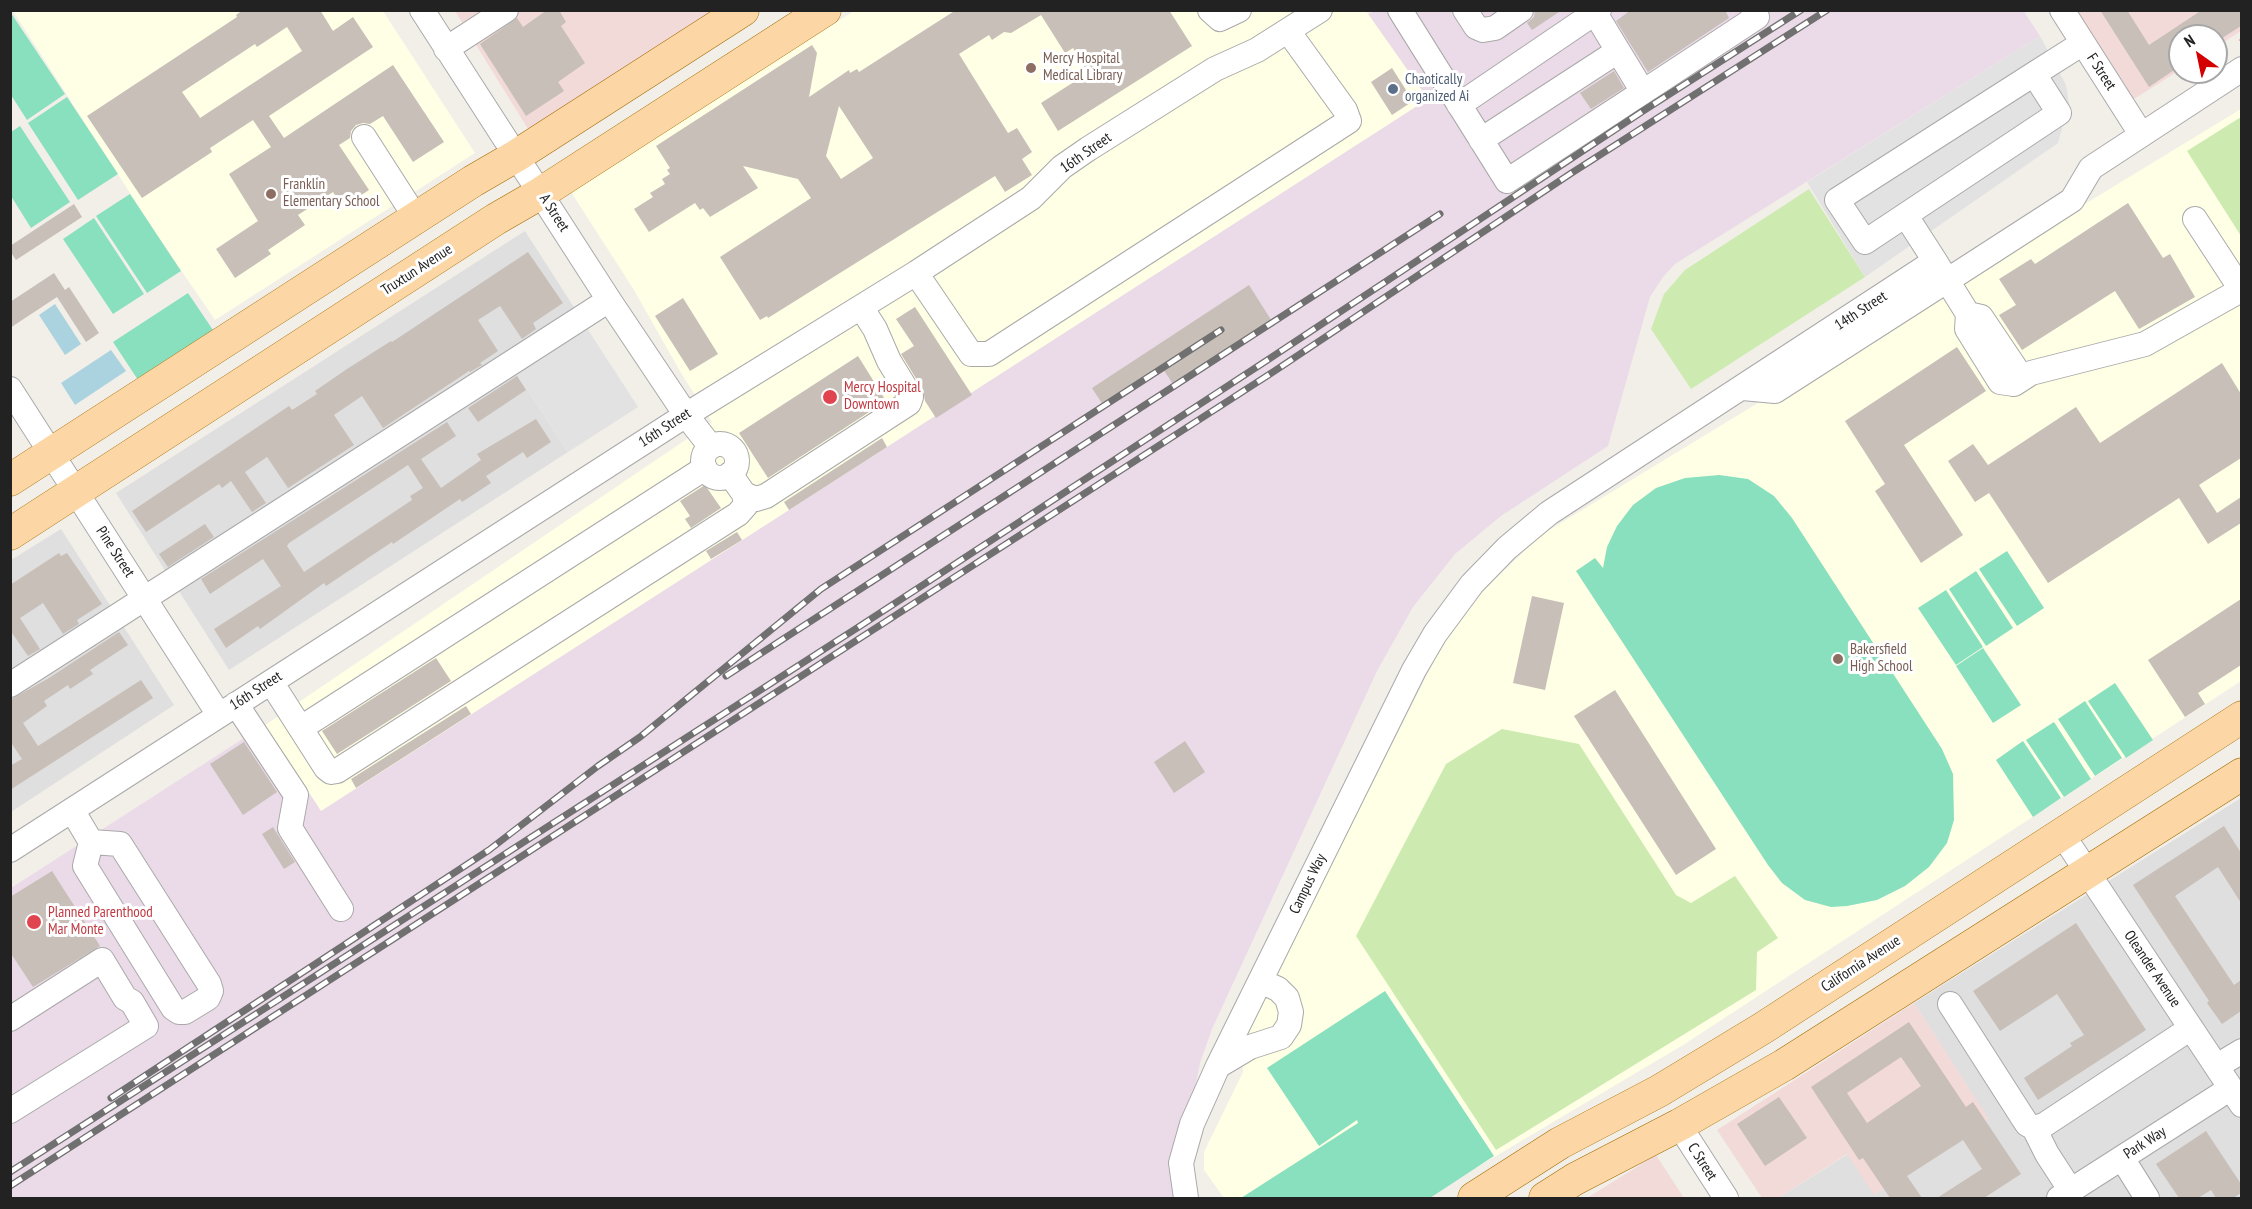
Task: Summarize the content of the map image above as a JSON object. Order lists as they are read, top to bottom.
{
  "streets": {
    "main road": ["Truxtun Avenue", "California Avenue"],
    "street": [
      "F Street",
      "16th Street",
      "A Street",
      "Pine Street",
      "Campus Way",
      "Oleander Avenue",
      "Park Way",
      "C Street"
    ]
  },
  "crossings": [
    ["16th Street", "A Street"],
    ["16th Street", "Pine Street"],
    ["A Street", "Truxtun Avenue"],
    ["Truxtun Avenue", "Pine Street"],
    ["California Avenue", "Oleander Avenue"],
    ["Oleander Avenue", "Park Way"]
  ],
  "places": [
    "Mercy Hospital Medical Library",
    "Chaotically organized Ai",
    "Franklin Elementary School",
    "Mercy Hospital Downtown",
    "Bakersfield High School",
    "Planned Parenthood Mar Monte"
  ],
  "north": "top left"
}
